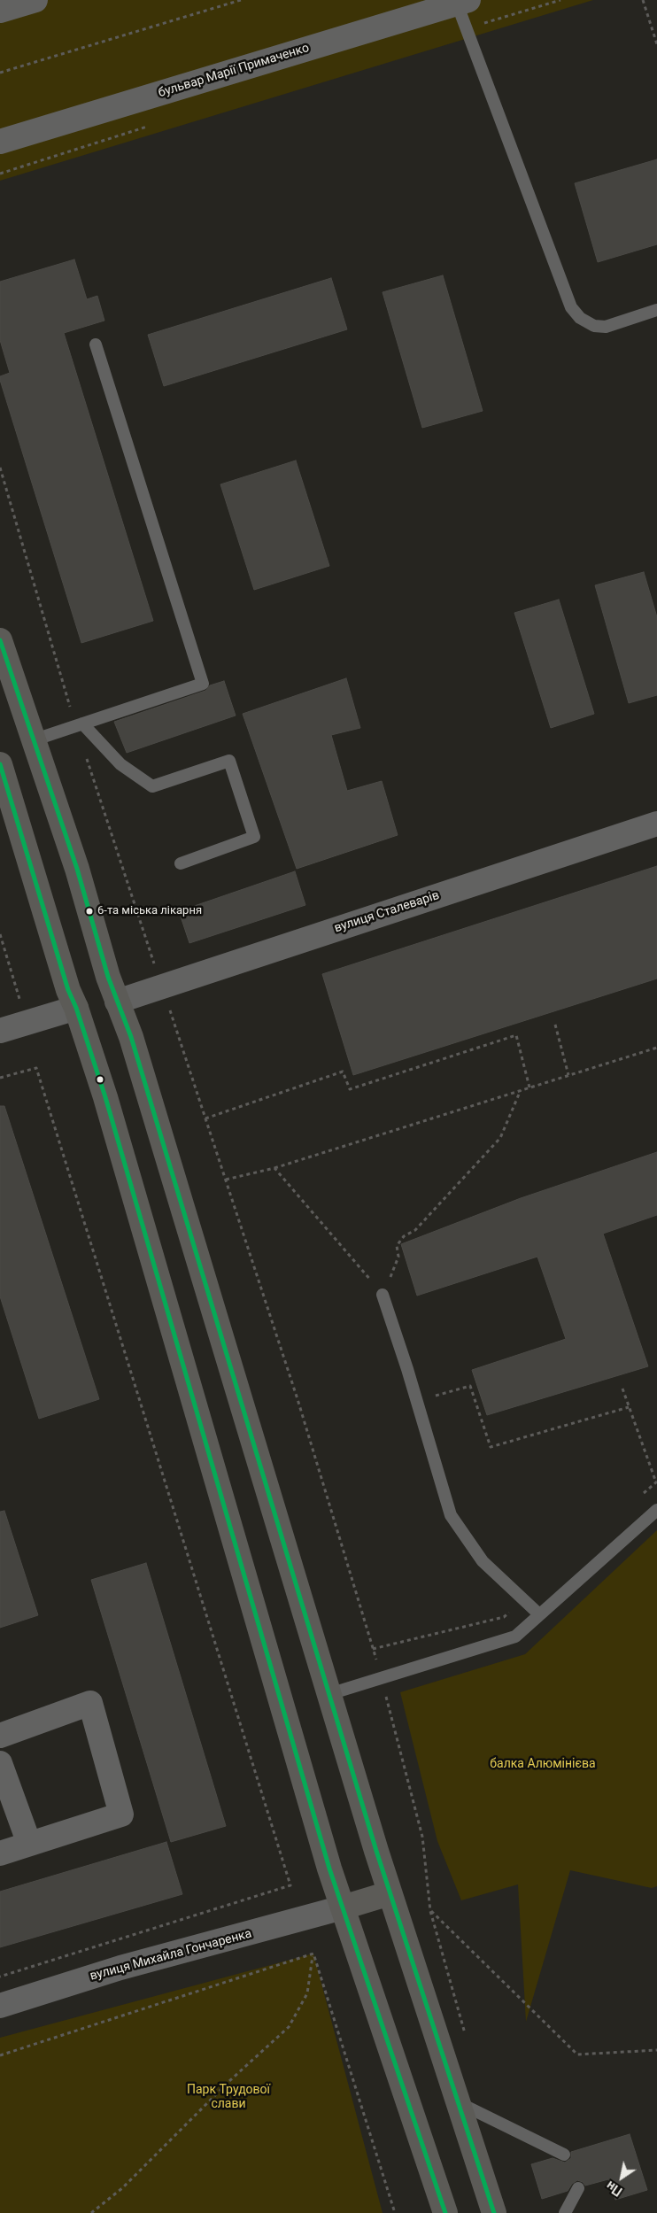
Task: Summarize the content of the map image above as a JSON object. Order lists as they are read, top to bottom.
{
  "streets": {
    "street": ["бульвар Марії Примаченко", "вулиця Сталеварів", "вулиця Михайла Гончаренка"]
  },
  "parks": ["балка Алюмінієва", "Парк Трудової слави"],
  "places": ["6-та міська лікарня"],
  "north": "bottom left"
}
